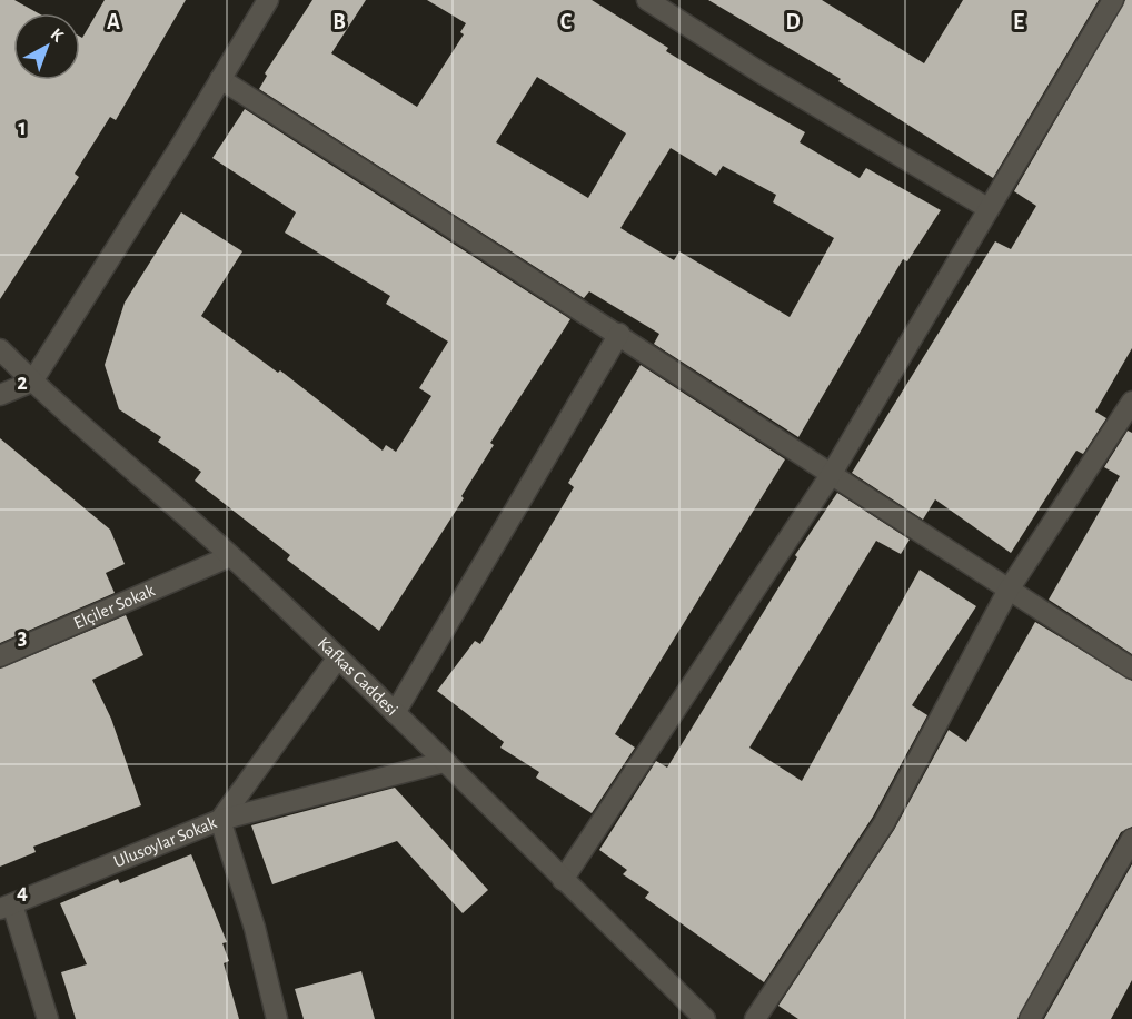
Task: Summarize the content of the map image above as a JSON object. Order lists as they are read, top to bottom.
{
  "streets": {
    "street": ["Elçiler Sokak", "Kafkas Caddesi", "Ulusoylar Sokak"]
  },
  "crossings": [
    ["Elçiler Sokak", "Kafkas Caddesi"],
    ["Kafkas Caddesi", "Ulusoylar Sokak"]
  ],
  "north": "top right",
  "grid": {
    "columns": [
      "A",
      "B",
      "C",
      "D",
      "E"
    ],
    "rows": [
      "1",
      "2",
      "3",
      "4"
    ]
  }
}
